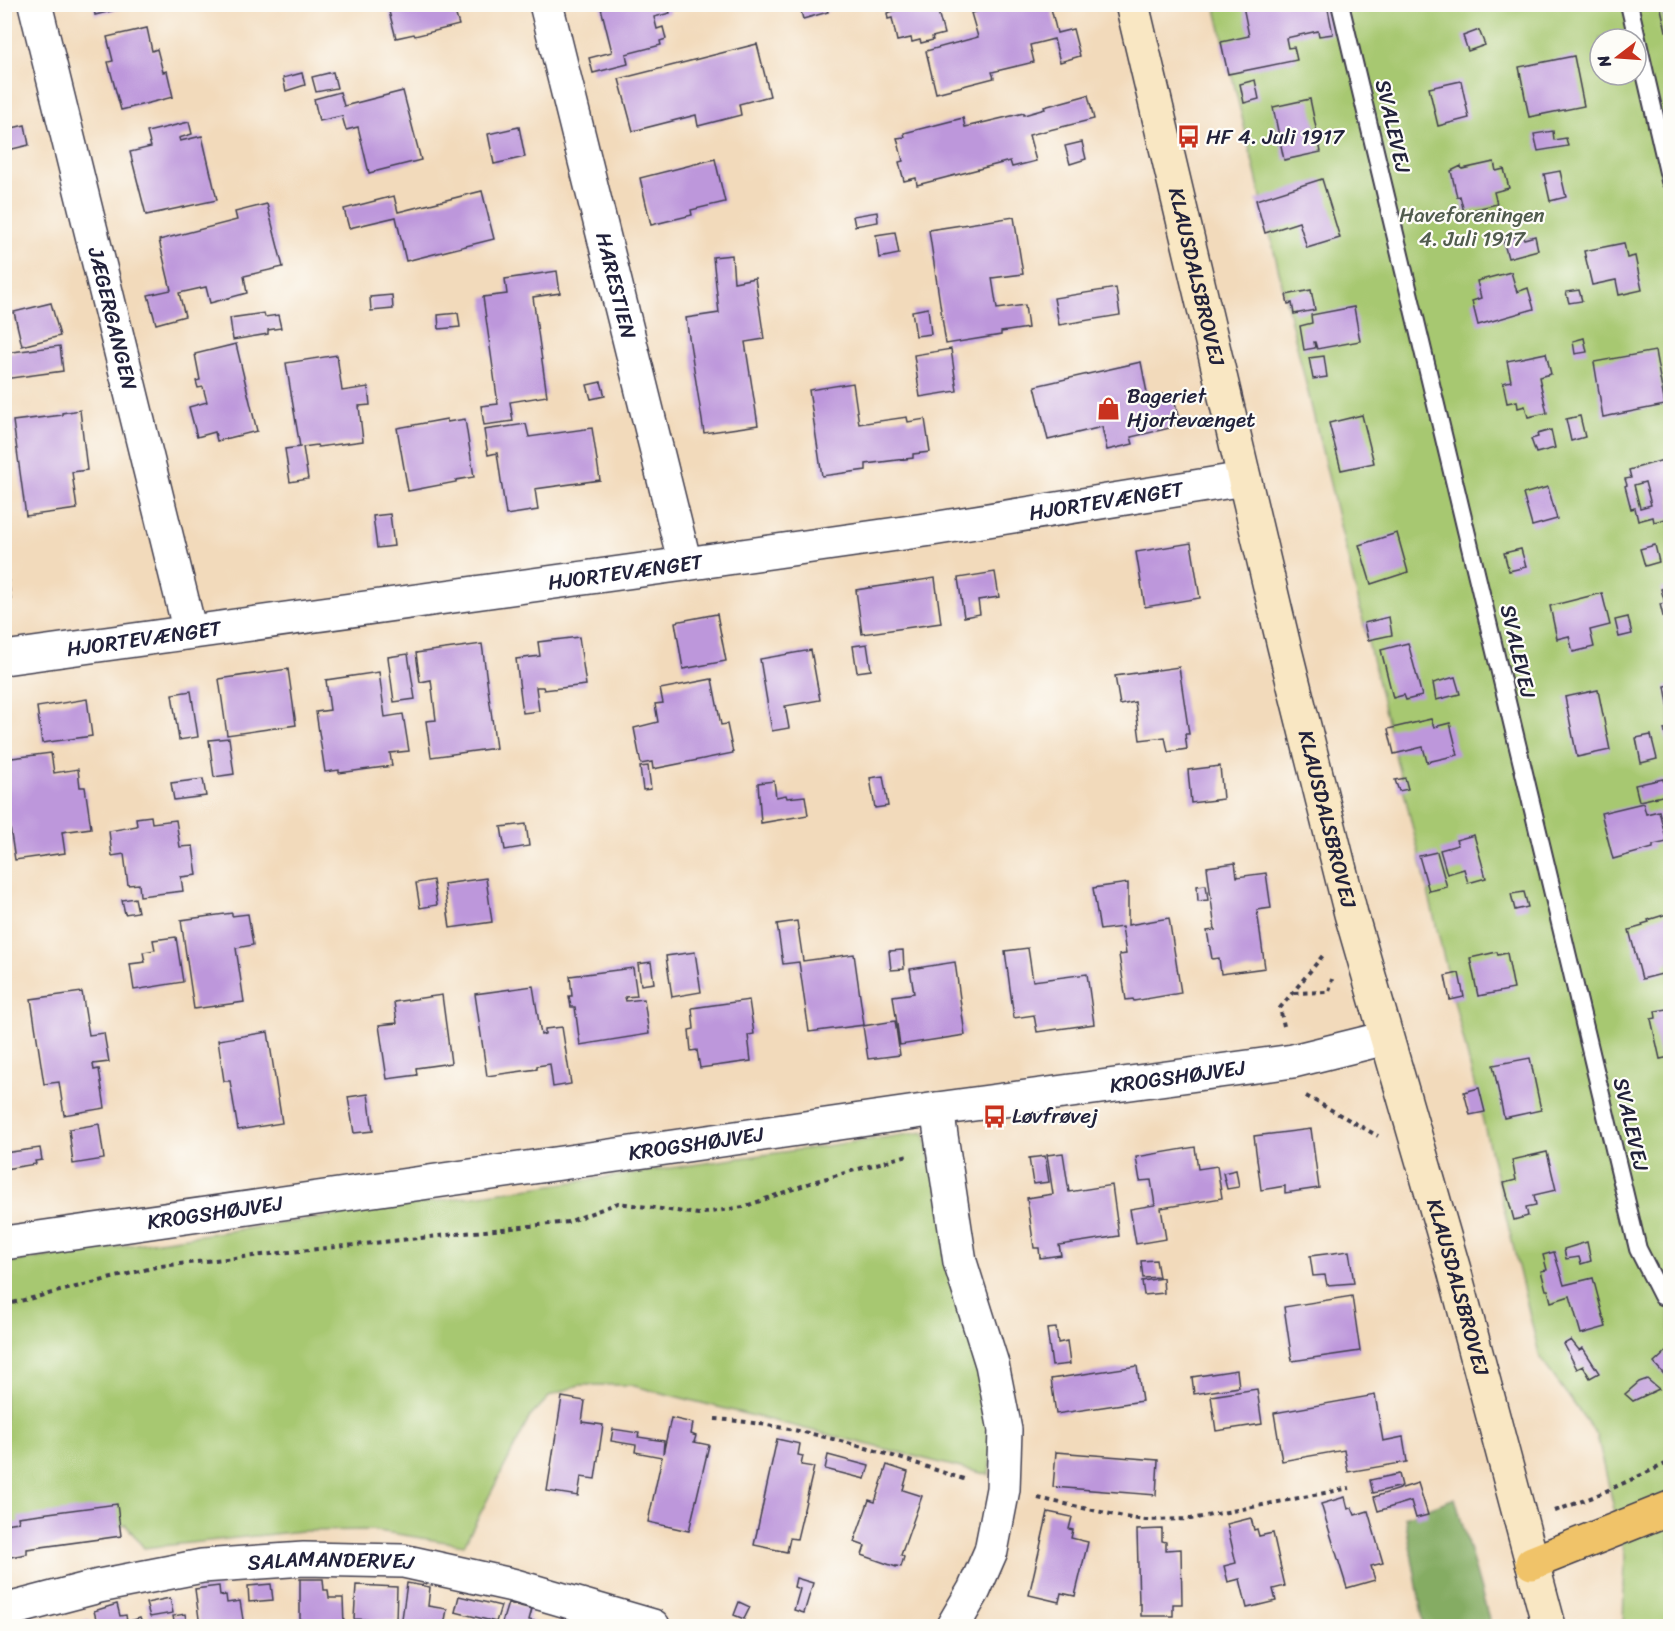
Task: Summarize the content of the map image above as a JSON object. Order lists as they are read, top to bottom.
{
  "streets": {
    "street": [
      "KLAUSDALSBROVEJ",
      "HARESTIEN",
      "JÆGERGANGEN",
      "HJORTEVÆNGET",
      "KROGSHØJVEJ",
      "SALAMANDERVEJ"
    ],
    "lane": ["SVALEVEJ"]
  },
  "crossings": [
    ["KLAUSDALSBROVEJ", "HJORTEVÆNGET"],
    ["KLAUSDALSBROVEJ", "KROGSHØJVEJ"],
    ["HARESTIEN", "HJORTEVÆNGET"],
    ["JÆGERGANGEN", "HJORTEVÆNGET"]
  ],
  "parks": ["Haveforeningen 4. Juli 1917"],
  "places": {
    "bus stop": ["HF 4. Juli 1917", "Løvfrøvej"],
    "shop": ["Bageriet Hjortevænget"]
  },
  "north": "left"
}
